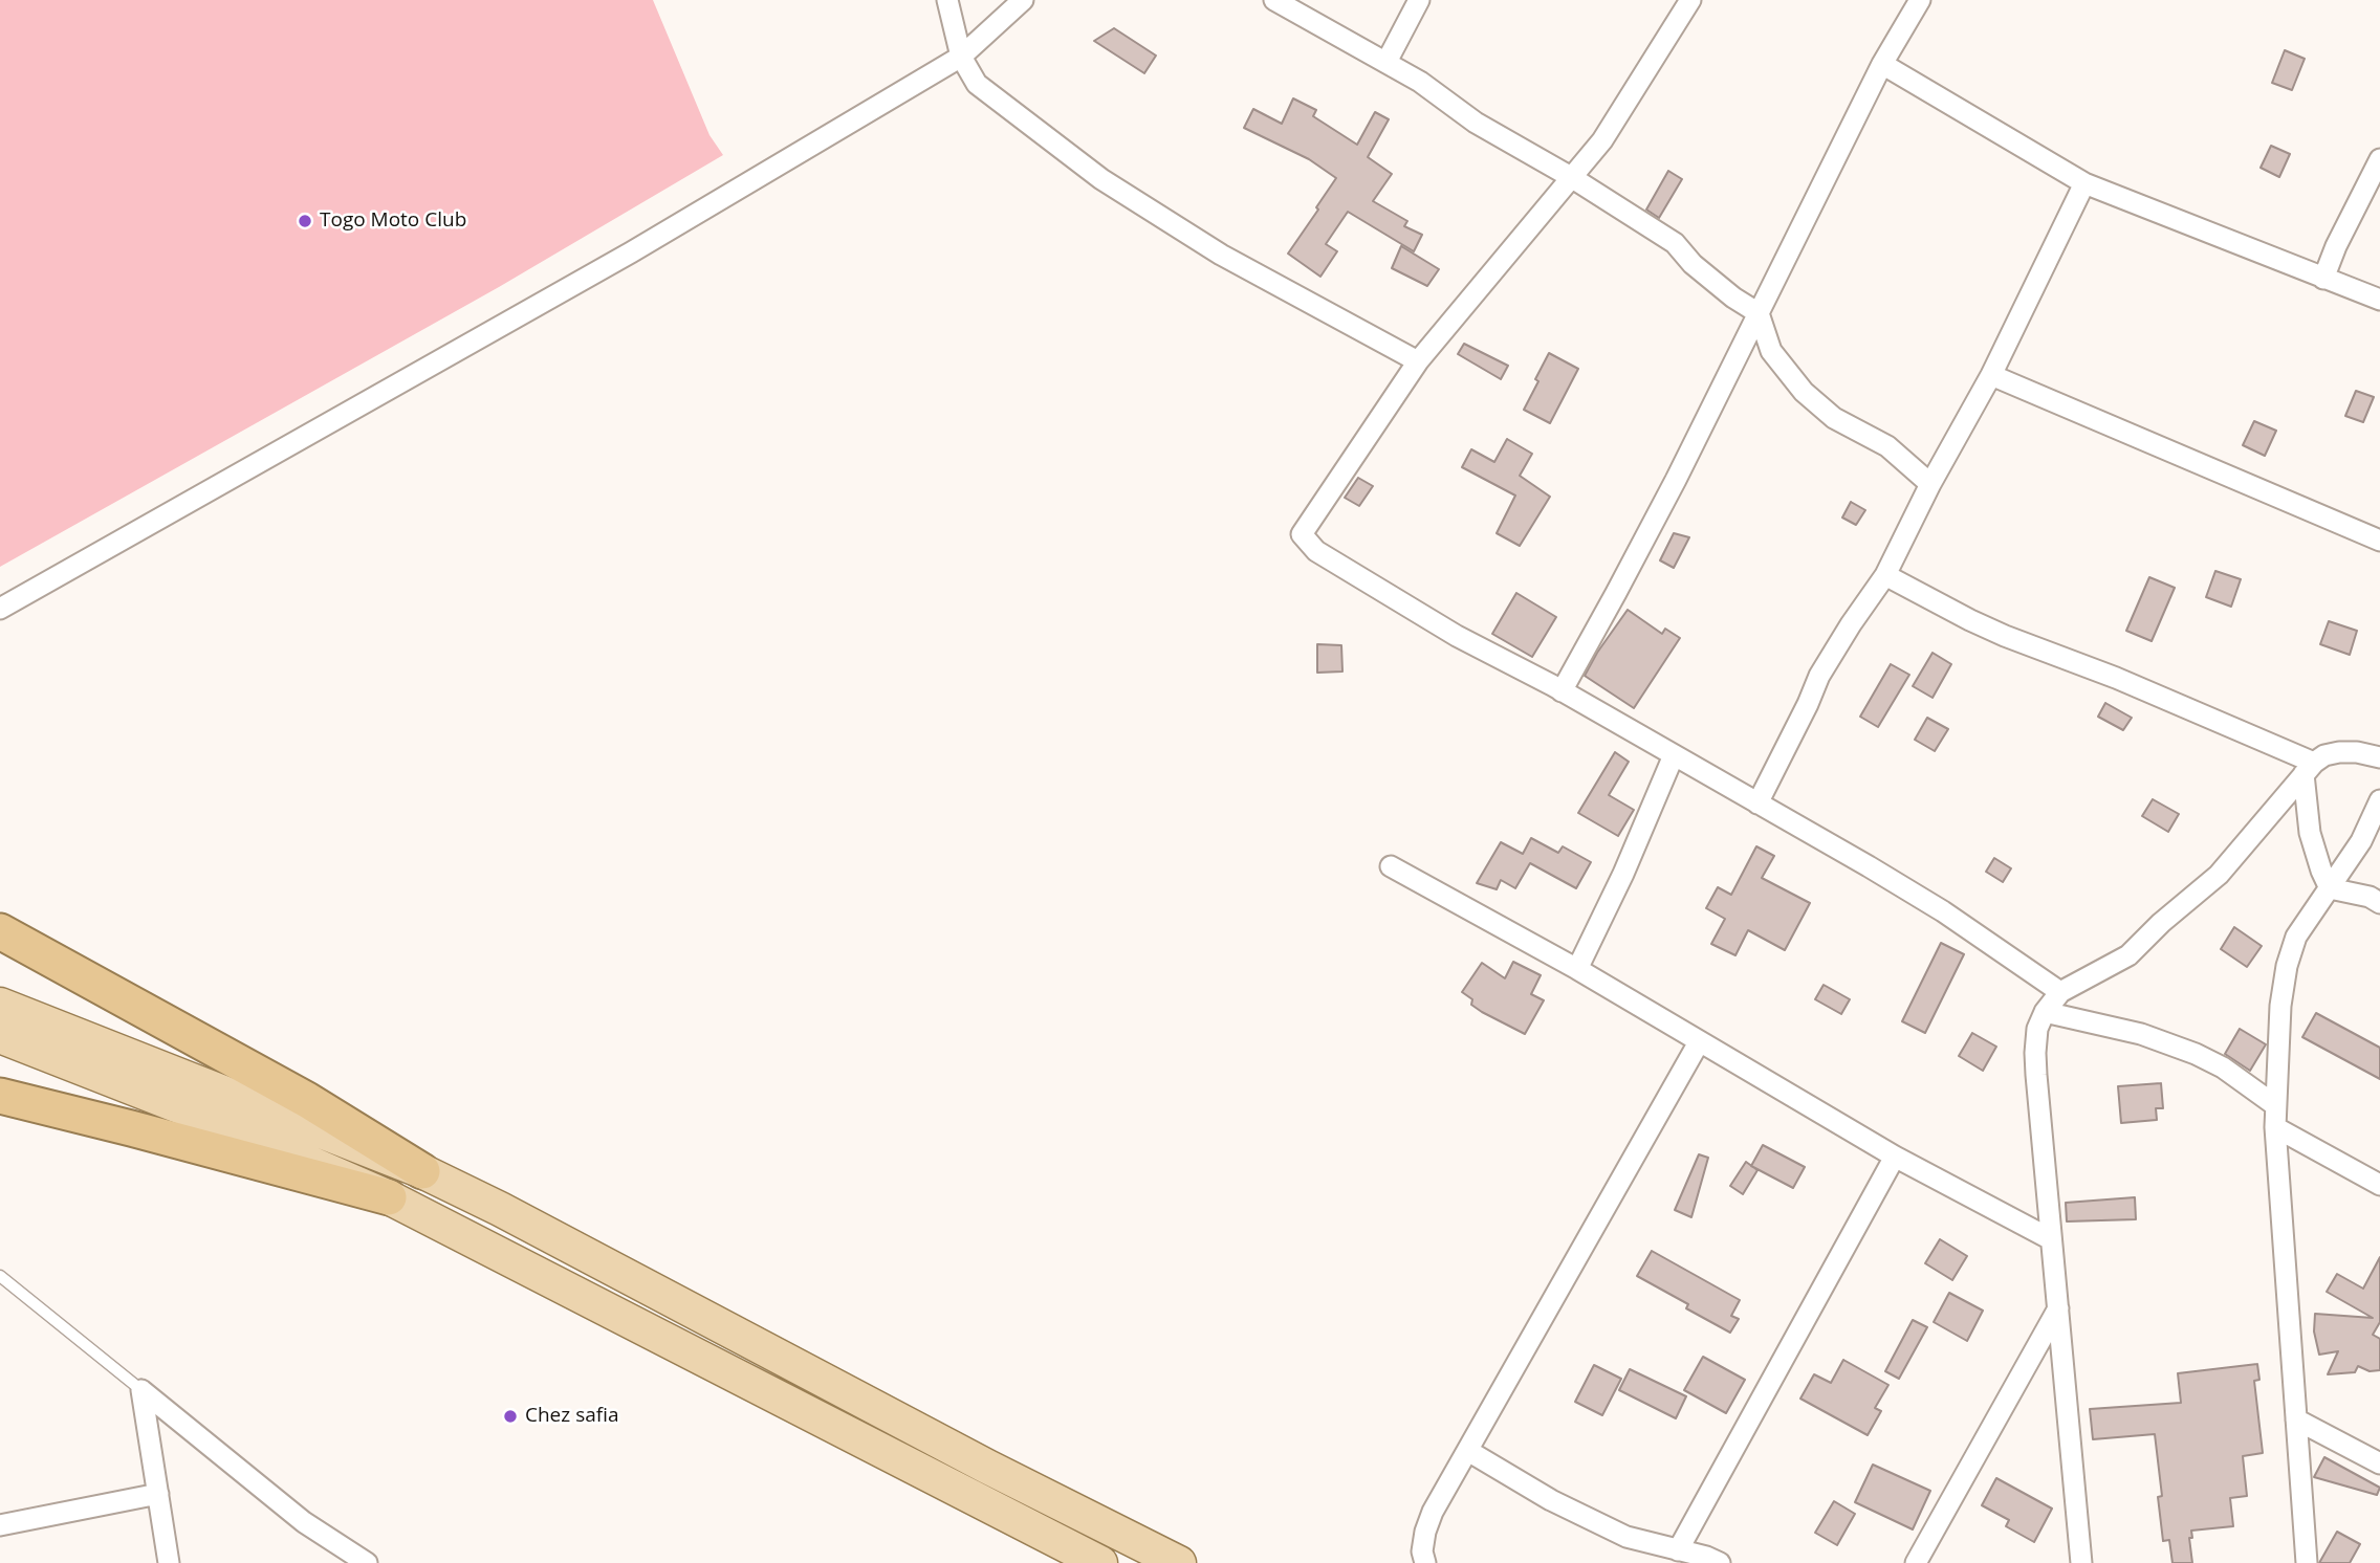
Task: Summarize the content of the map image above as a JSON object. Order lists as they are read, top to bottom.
{
  "places": ["Togo Moto Club", "Chez safia"]
}
